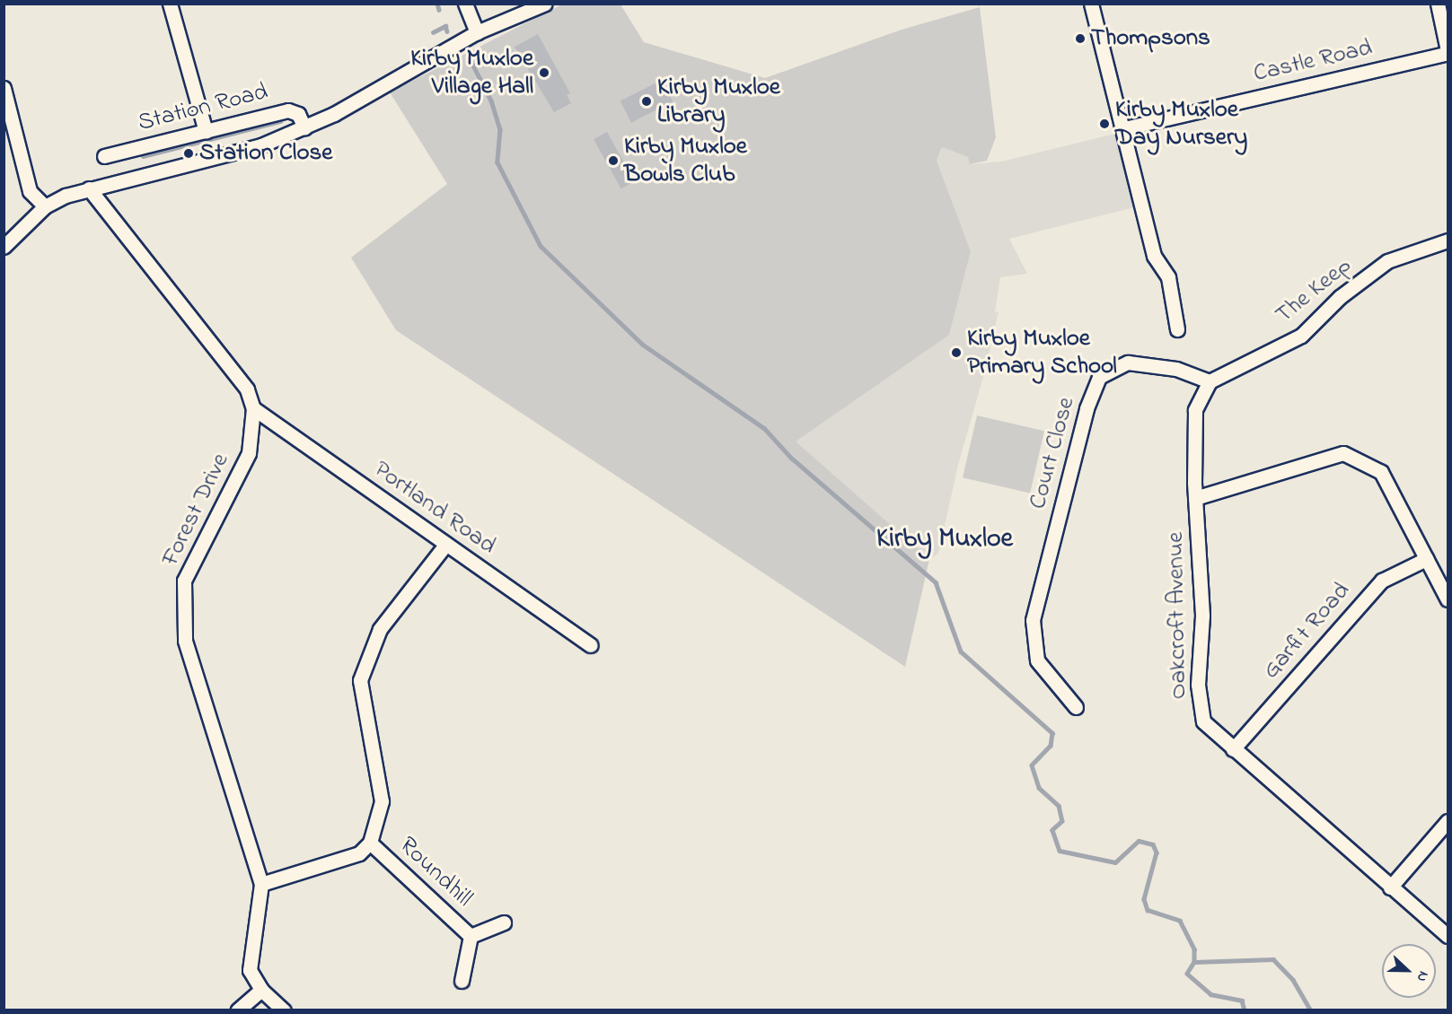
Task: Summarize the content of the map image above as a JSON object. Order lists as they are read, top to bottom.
{
  "streets": {
    "street": [
      "Castle Road",
      "Station Road",
      "The Keep",
      "Court Close",
      "Portland Road",
      "Forest Drive",
      "Oakcroft Avenue",
      "Garfit Road",
      "Roundhill"
    ]
  },
  "crossings": [
    ["The Keep", "Court Close"],
    ["The Keep", "Oakcroft Avenue"],
    ["Court Close", "Oakcroft Avenue"],
    ["Portland Road", "Forest Drive"],
    ["Oakcroft Avenue", "Garfit Road"]
  ],
  "districts": ["Kirby Muxloe"],
  "places": [
    "Thompsons",
    "Kirby Muxloe Village Hall",
    "Kirby Muxloe Library",
    "Kirby Muxloe Day Nursery",
    "Station Close",
    "Kirby Muxloe Bowls Club",
    "Kirby Muxloe Primary School"
  ],
  "north": "right"
}
